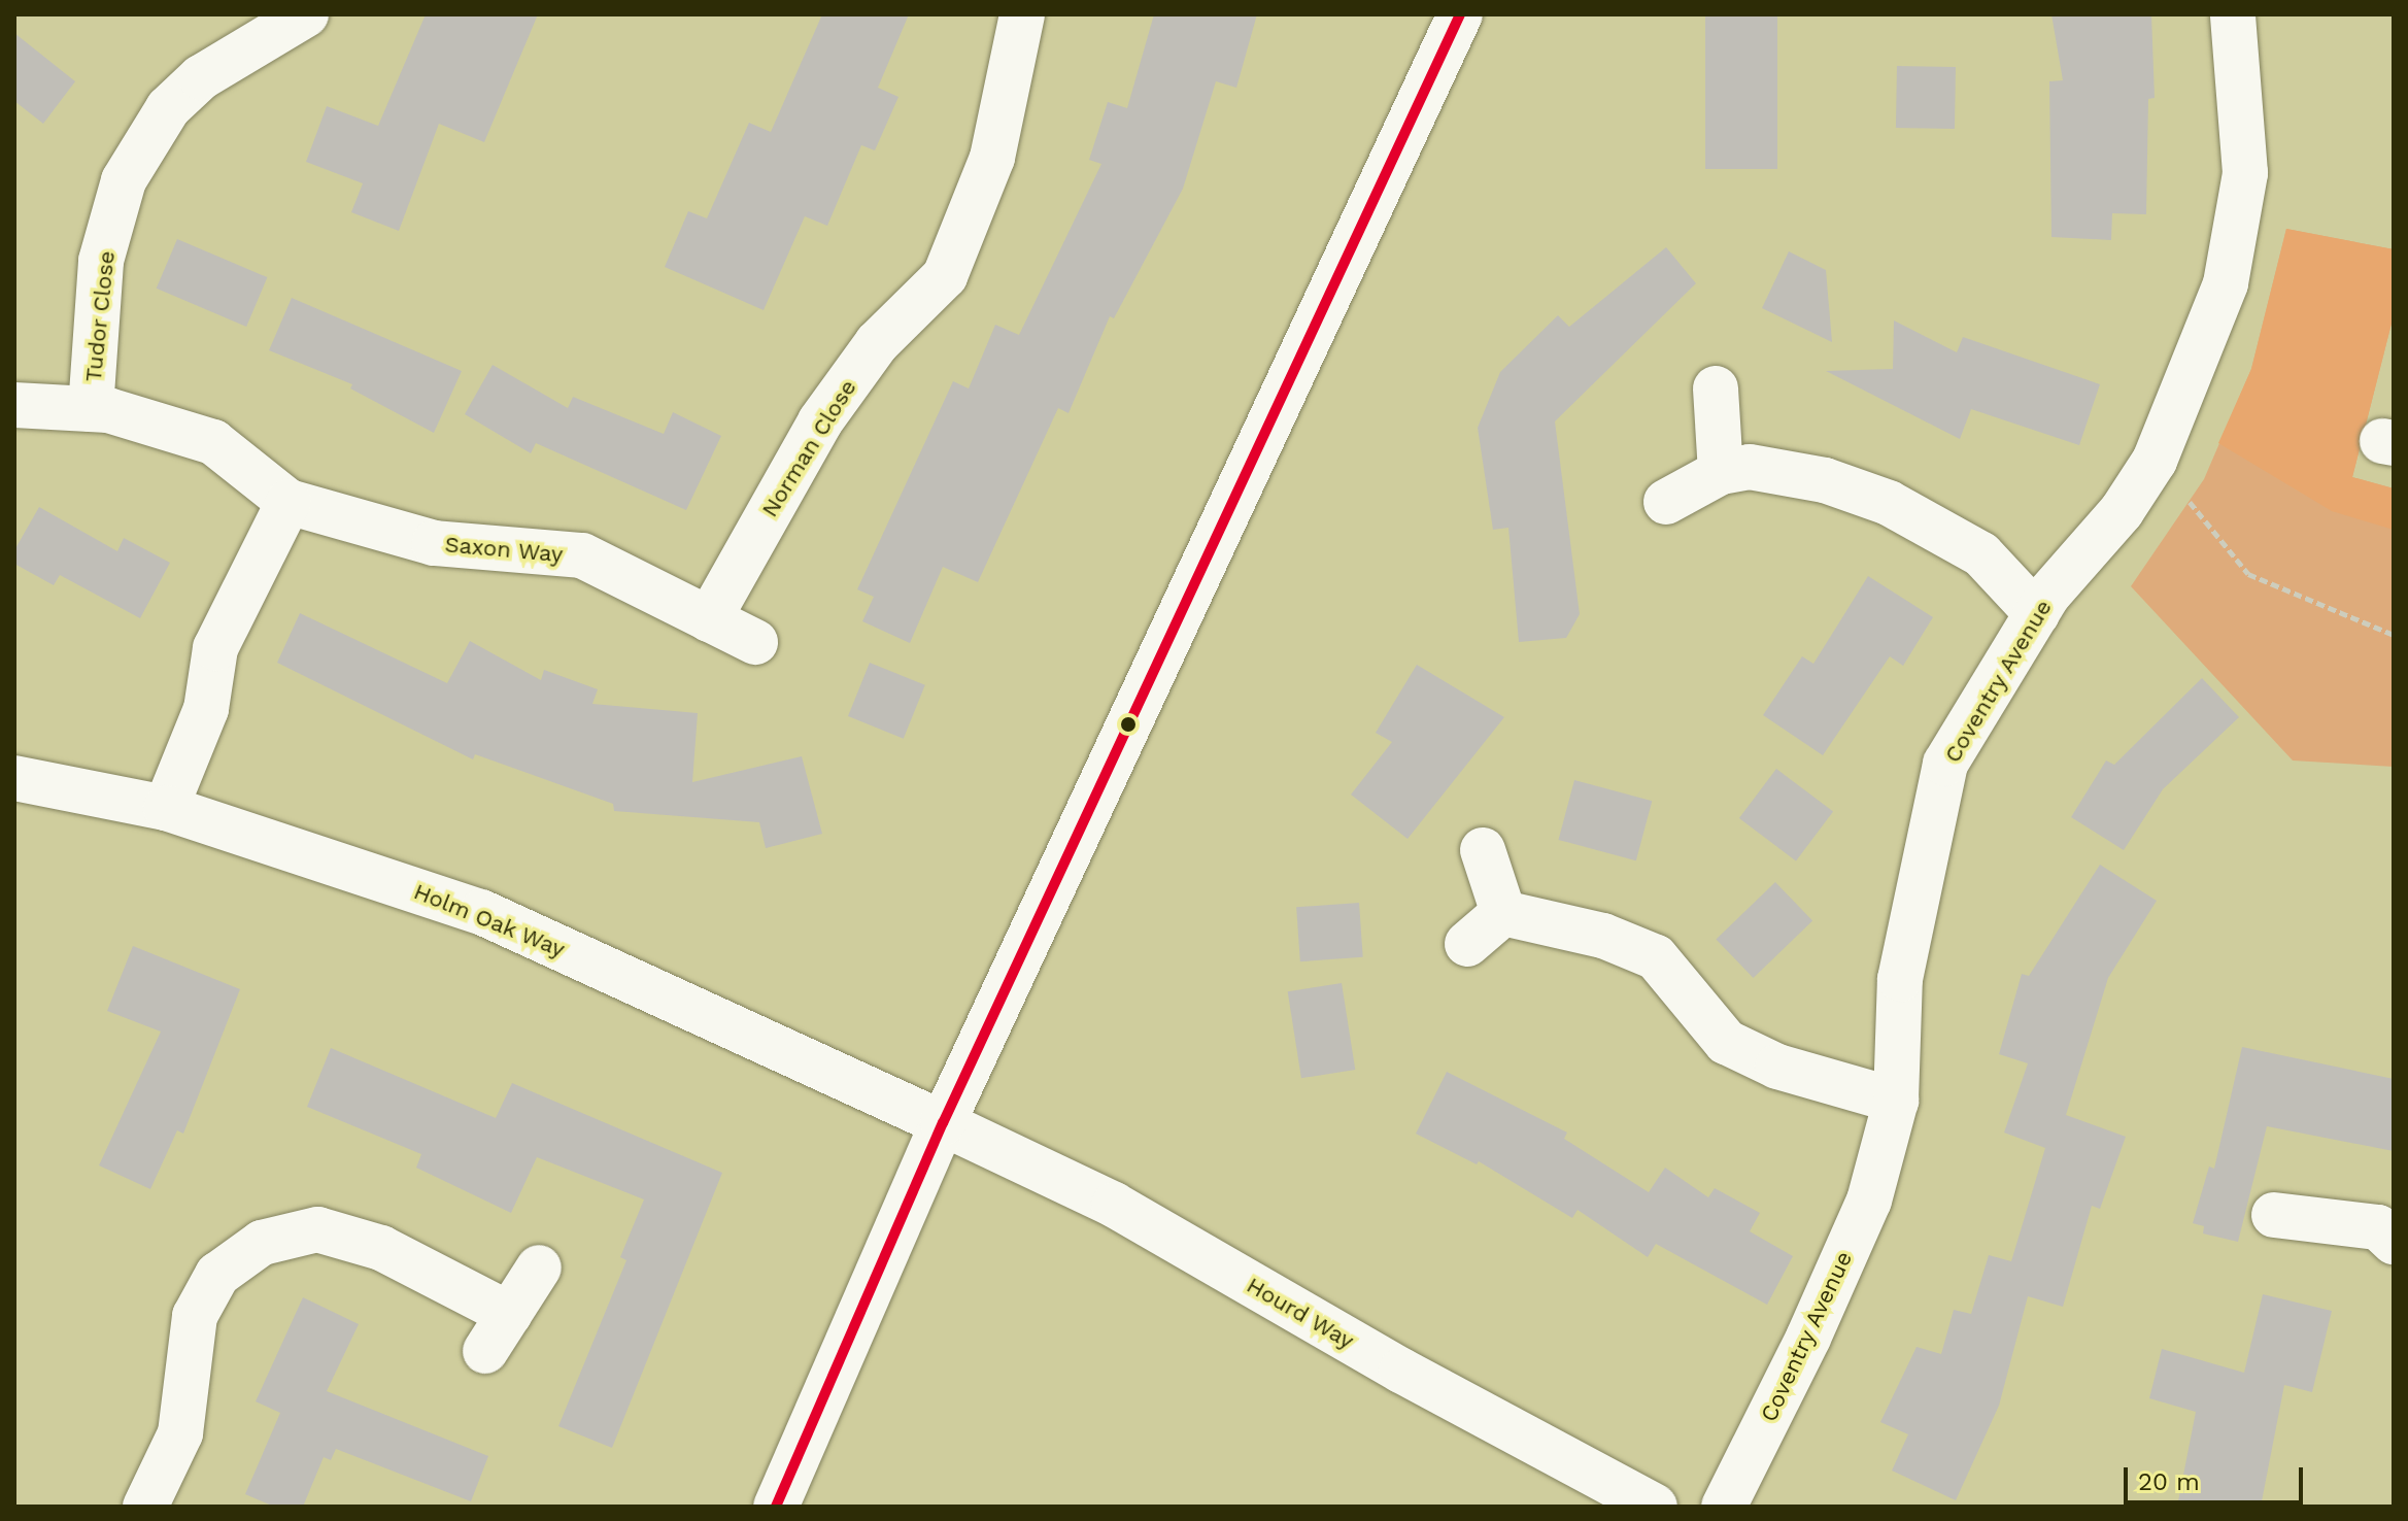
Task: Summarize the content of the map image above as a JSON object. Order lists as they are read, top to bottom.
{
  "streets": {
    "street": [
      "Tudor Close",
      "Norman Close",
      "Saxon Way",
      "Coventry Avenue",
      "Holm Oak Way",
      "Hourd Way"
    ]
  },
  "crossings": [
    ["Tudor Close", "Saxon Way"],
    ["Norman Close", "Saxon Way"],
    ["Holm Oak Way", "Hourd Way"]
  ],
  "scale_bar": "20 m"
}
